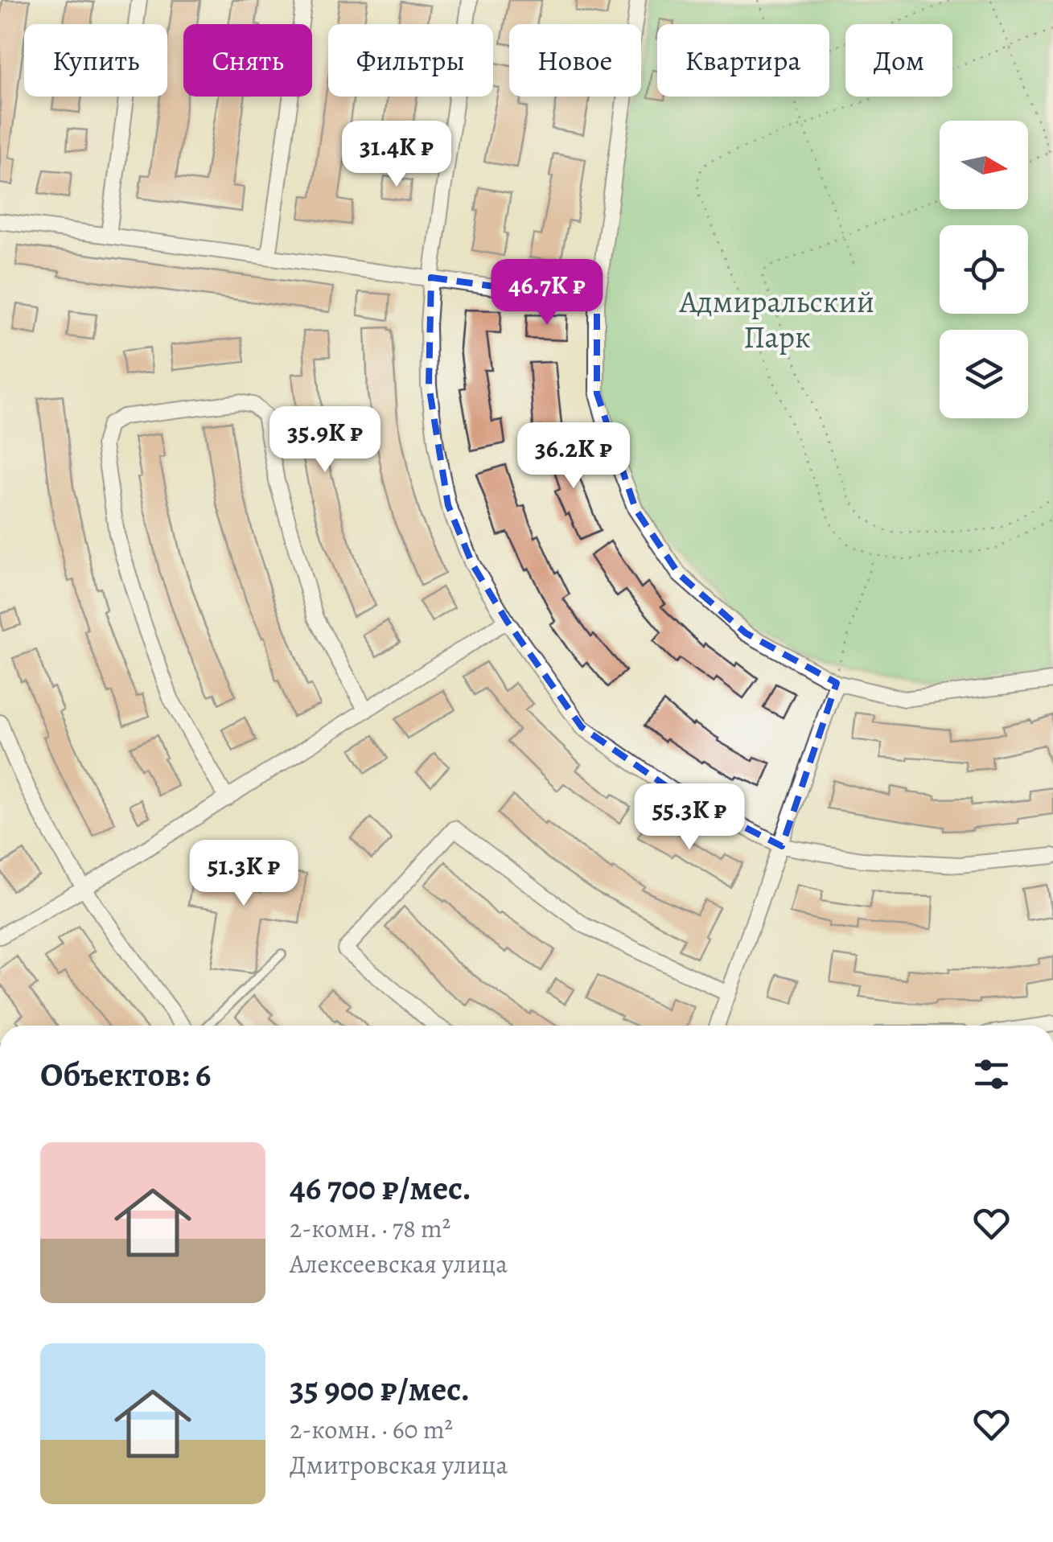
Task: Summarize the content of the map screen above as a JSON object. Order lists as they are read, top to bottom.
{
  "parks": ["Адмиральский Парк"],
  "north": "right",
  "page": {
    "chip": [
      "Купить",
      "Снять",
      "Фильтры",
      "Новое",
      "Квартира",
      "Дом"
    ],
    "price": [
      "31.4K ₽",
      "46.7K ₽",
      "35.9K ₽",
      "36.2K ₽",
      "55.3K ₽",
      "51.3K ₽"
    ],
    "heading": "Объектов: 6",
    "list": [
      {
        "name": "46 700 ₽/мес.",
        "note": "2-комн. · 78 m² · Алексеевская улица"
      },
      {
        "name": "35 900 ₽/мес.",
        "note": "2-комн. · 60 m² · Дмитровская улица"
      }
    ]
  }
}
